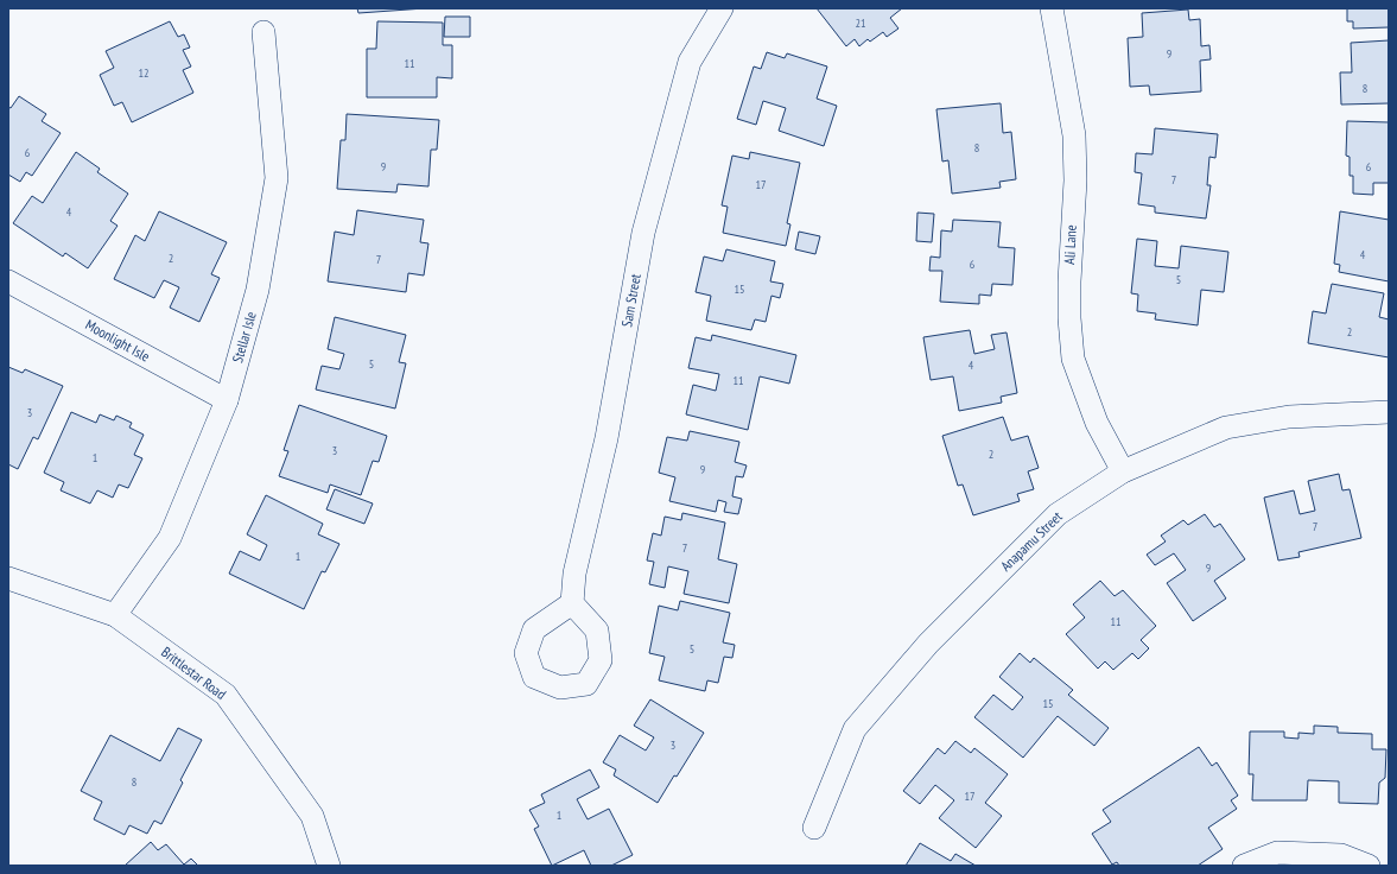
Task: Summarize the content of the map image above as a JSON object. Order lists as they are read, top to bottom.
{
  "streets": {
    "street": [
      "Ali Lane",
      "Sam Street",
      "Stellar Isle",
      "Moonlight Isle",
      "Anapamu Street",
      "Brittlestar Road"
    ]
  },
  "crossings": [
    ["Ali Lane", "Anapamu Street"],
    ["Stellar Isle", "Moonlight Isle"],
    ["Stellar Isle", "Brittlestar Road"]
  ],
  "house_numbers": [
    "21",
    "9",
    "11",
    "12",
    "8",
    "8",
    "6",
    "9",
    "6",
    "7",
    "17",
    "4",
    "4",
    "2",
    "7",
    "6",
    "5",
    "15",
    "2",
    "5",
    "4",
    "11",
    "3",
    "3",
    "2",
    "1",
    "9",
    "7",
    "7",
    "1",
    "9",
    "11",
    "5",
    "15",
    "3",
    "8",
    "17",
    "1"
  ]
}
